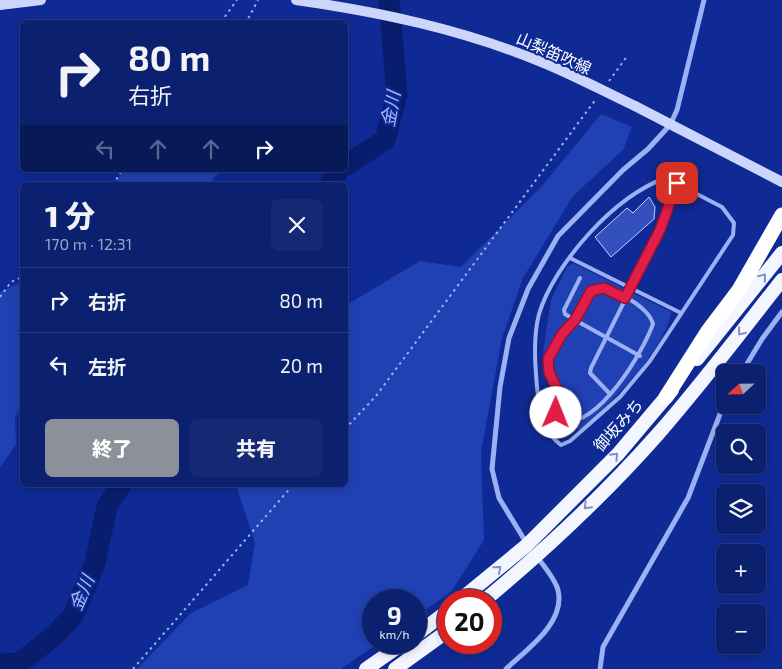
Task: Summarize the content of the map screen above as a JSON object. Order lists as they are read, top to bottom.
{
  "streets": {
    "highway": ["御坂みち"],
    "main road": ["山梨笛吹線"]
  },
  "water": ["金川"],
  "north": "left",
  "page": {
    "turn": ["80 m", "右折"],
    "heading": ["1 分", "170 m · 12:31"],
    "list": [
      {
        "name": "右折",
        "value": "80 m"
      },
      {
        "name": "左折",
        "value": "20 m"
      }
    ],
    "map_buttons": ["+", "−"],
    "buttons": ["終了", "共有"],
    "speed": "9 km/h",
    "limit": "20"
  }
}
